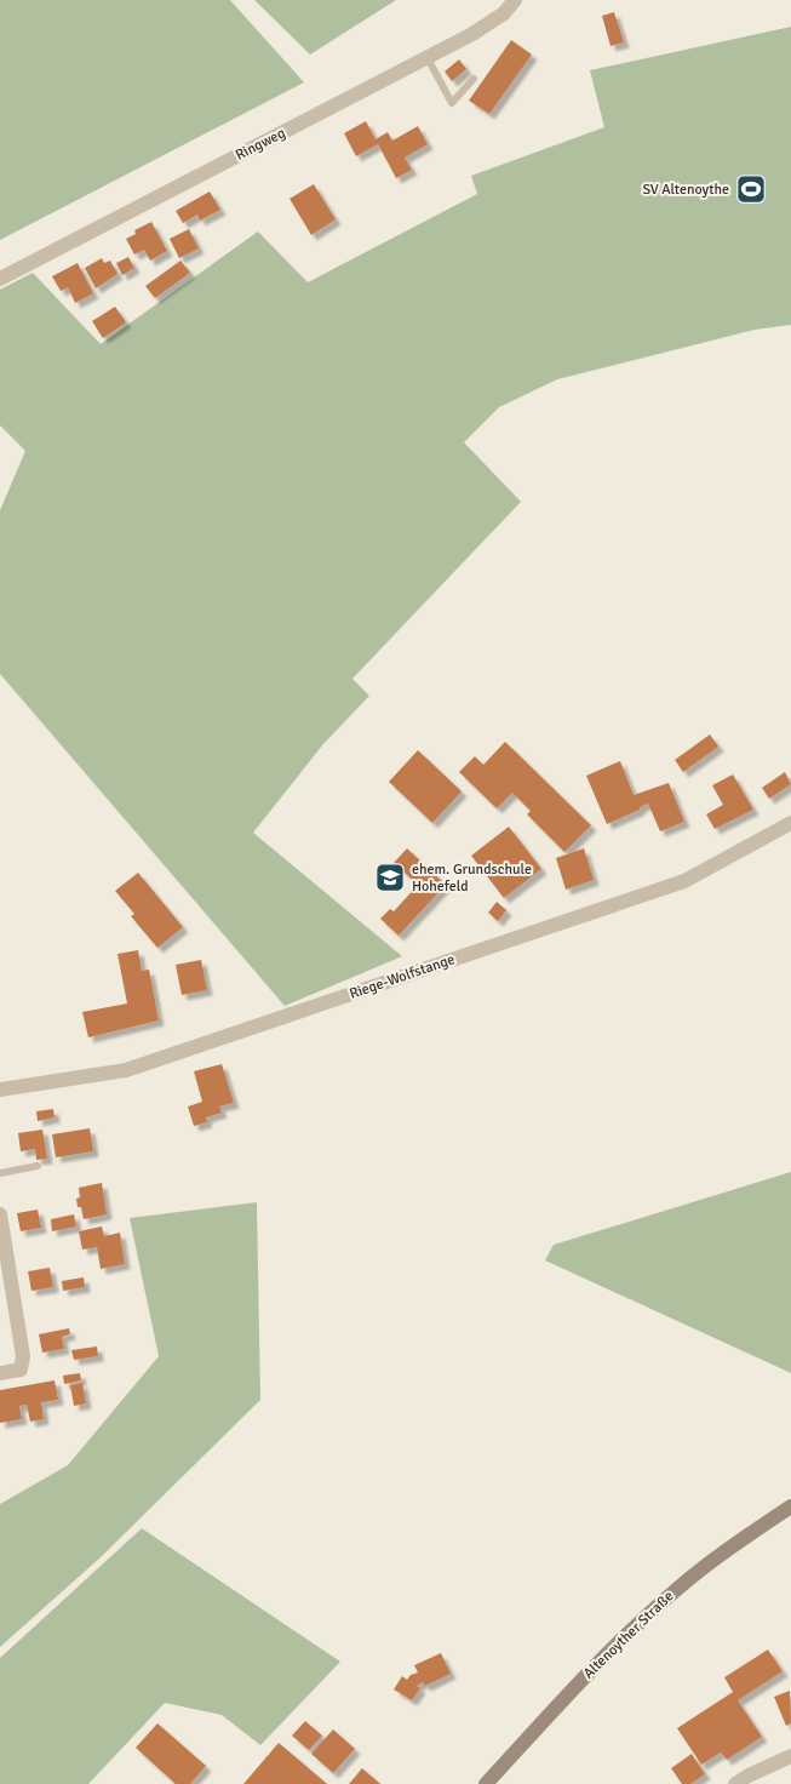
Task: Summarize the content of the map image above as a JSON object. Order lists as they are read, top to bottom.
{
  "streets": {
    "main road": ["Altenoyther Straße"],
    "street": ["Ringweg", "Riege-Wolfstange"]
  },
  "places": {
    "sports": ["SV Altenoythe"],
    "school or university": ["ehem. Grundschule Hohefeld"]
  }
}
